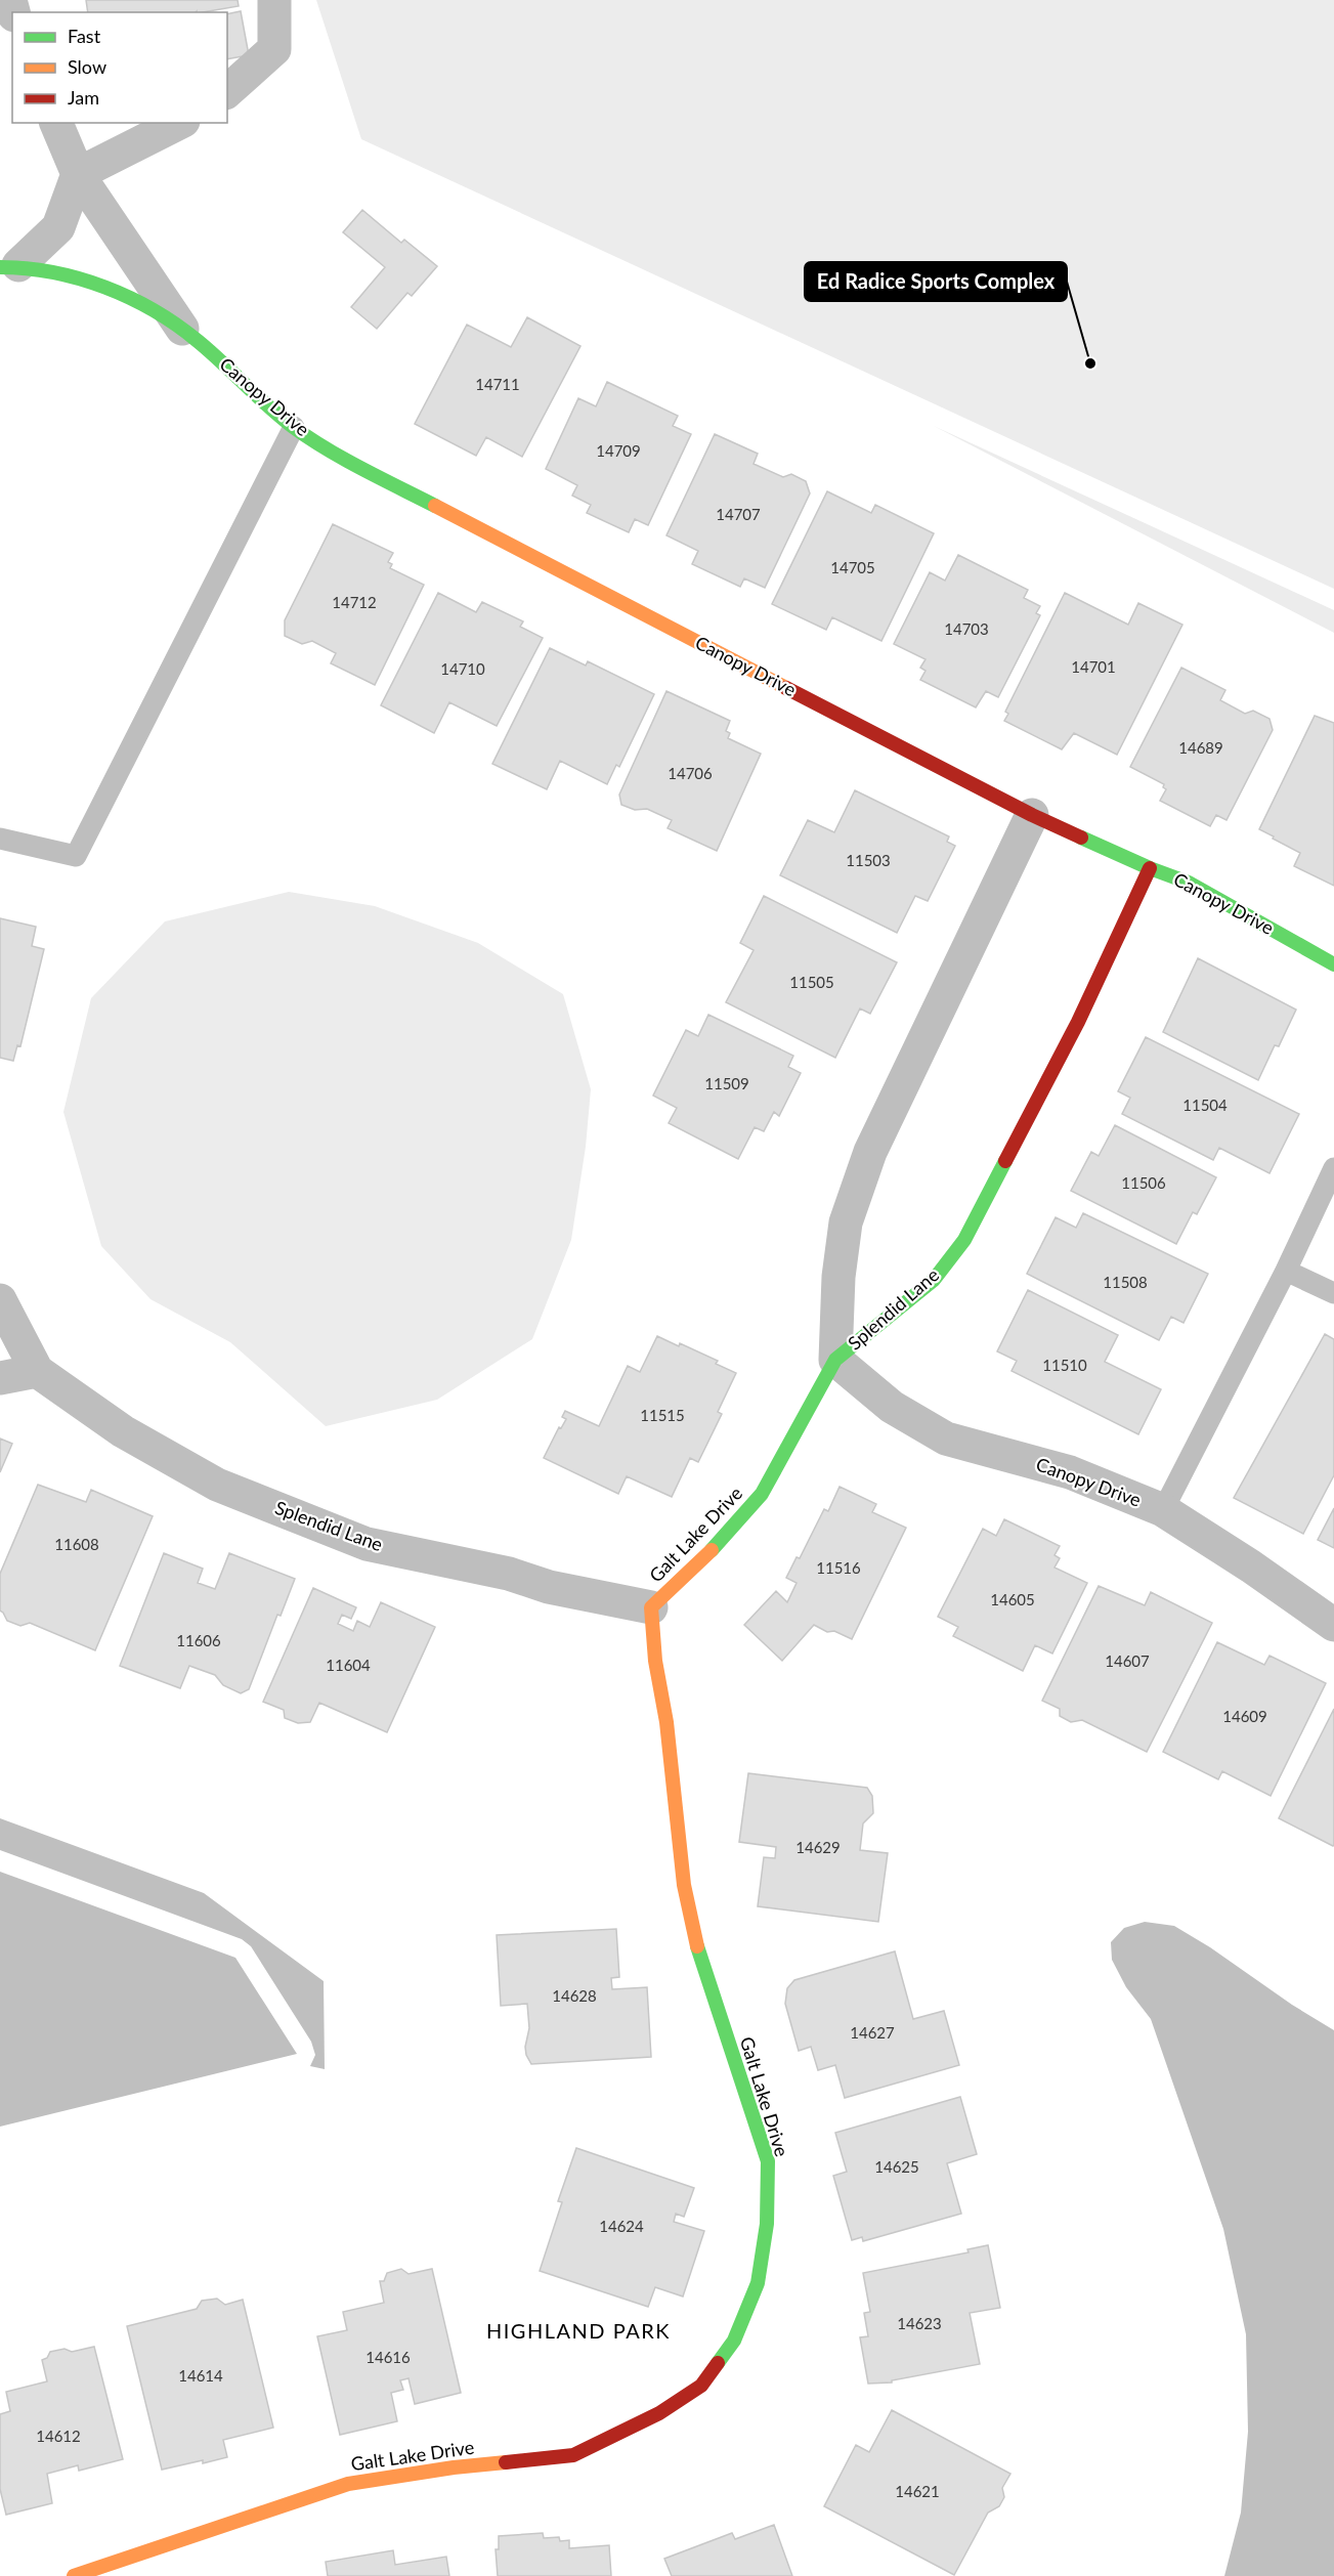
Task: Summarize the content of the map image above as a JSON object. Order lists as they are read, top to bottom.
{
  "streets": {
    "street": ["Canopy Drive", "Splendid Lane", "Galt Lake Drive"]
  },
  "crossings": [
    ["Canopy Drive", "Splendid Lane"],
    ["Canopy Drive", "Galt Lake Drive"],
    ["Splendid Lane", "Galt Lake Drive"]
  ],
  "districts": ["HIGHLAND PARK"],
  "places": ["Ed Radice Sports Complex"],
  "house_numbers": [
    "14711",
    "14709",
    "14707",
    "14705",
    "14712",
    "14703",
    "14701",
    "14710",
    "14689",
    "14706",
    "11503",
    "11505",
    "11509",
    "11504",
    "11506",
    "11508",
    "11510",
    "11515",
    "11608",
    "11516",
    "14605",
    "11606",
    "14607",
    "11604",
    "14609",
    "14629",
    "14628",
    "14627",
    "14625",
    "14624",
    "14623",
    "14616",
    "14614",
    "14612",
    "14621"
  ],
  "legend": ["Fast", "Slow", "Jam"]
}
